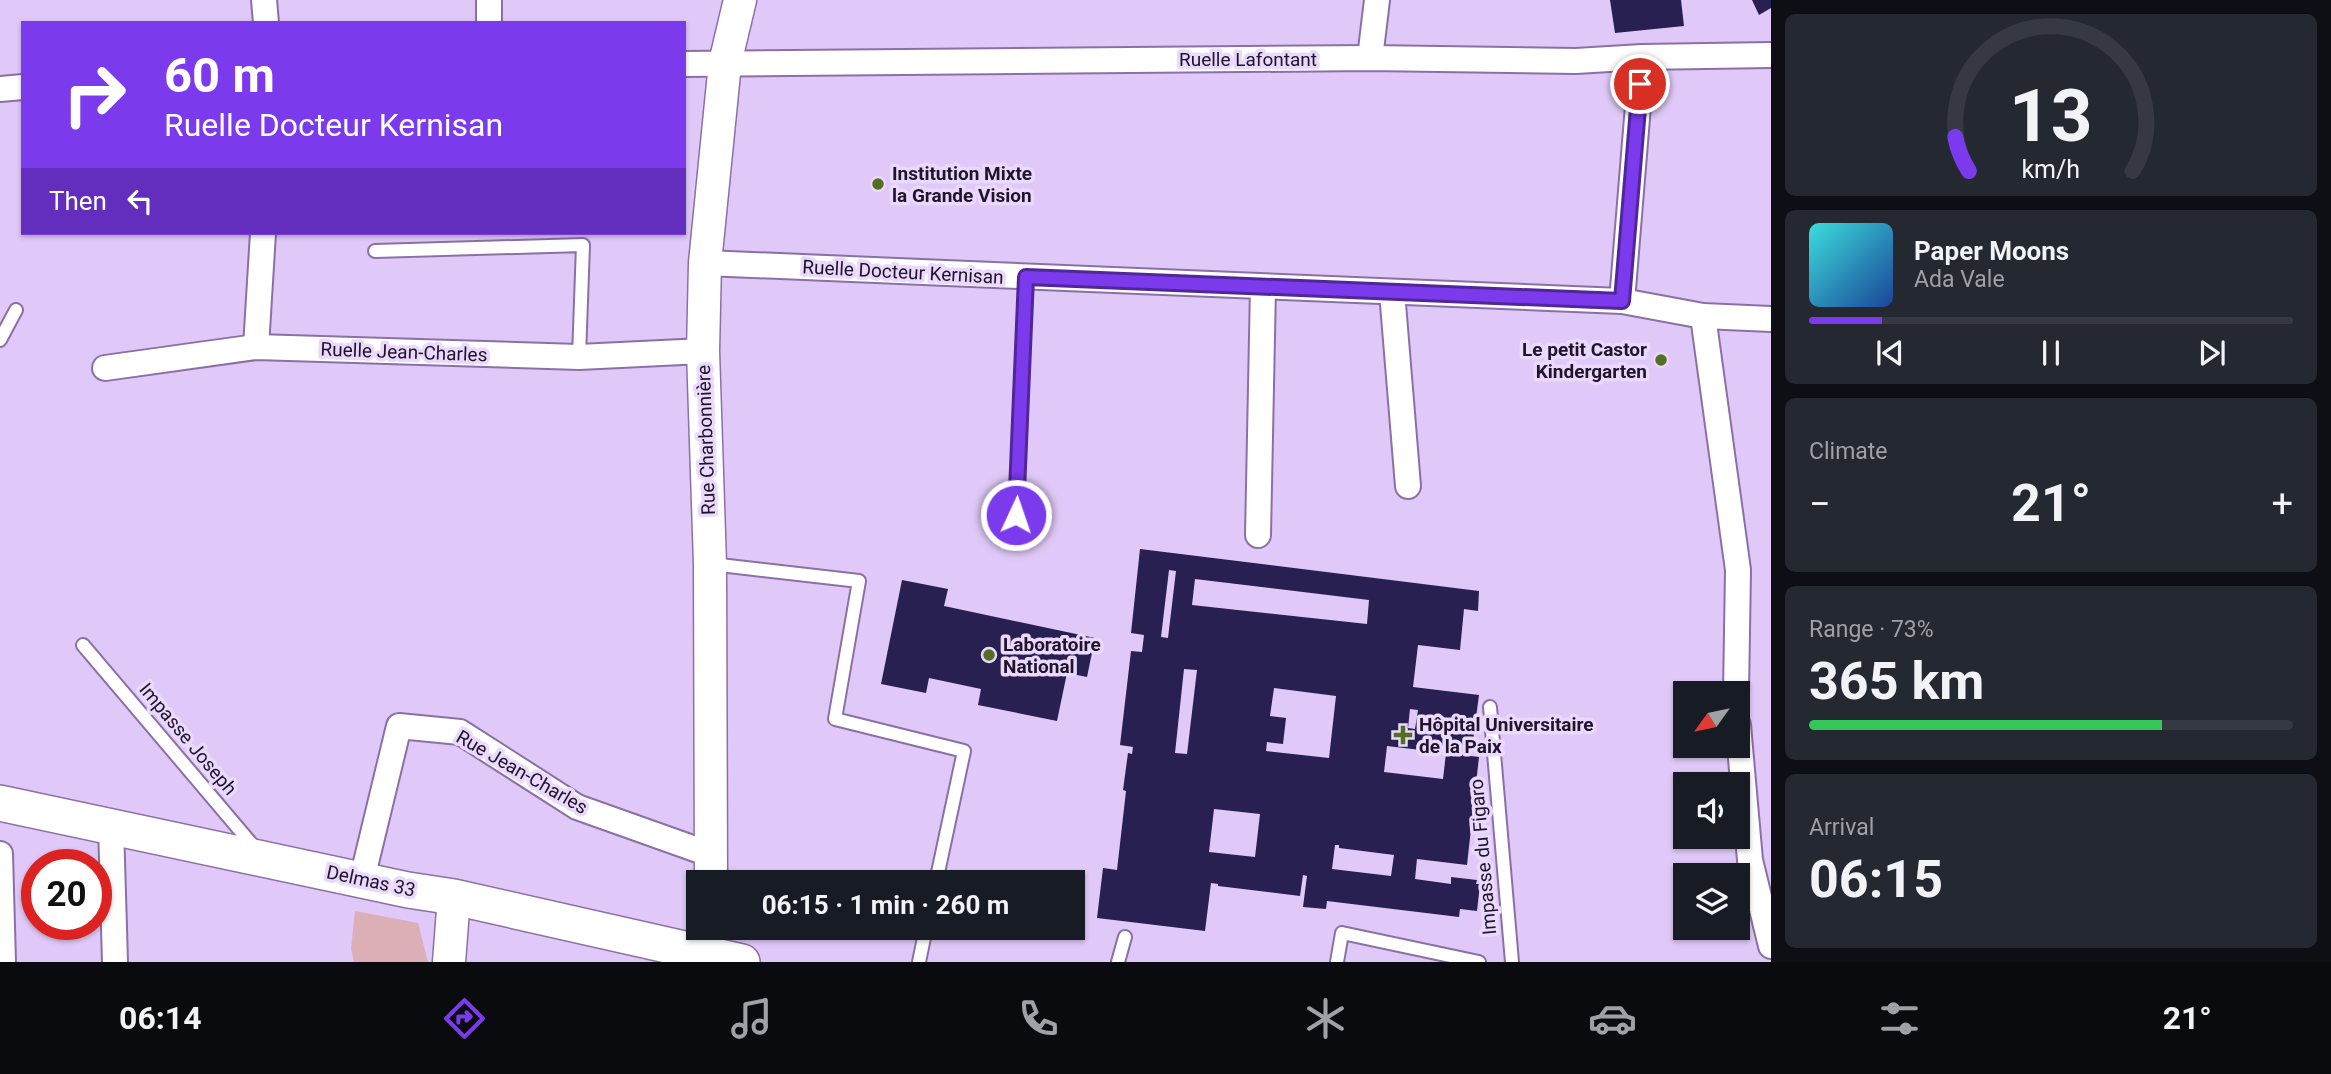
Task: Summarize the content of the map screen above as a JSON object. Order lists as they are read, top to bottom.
{
  "streets": {
    "main road": ["Delmas 33"],
    "street": [
      "Ruelle Lafontant",
      "Ruelle Docteur Kernisan",
      "Ruelle Jean-Charles",
      "Rue Charbonnière",
      "Rue Jean-Charles"
    ],
    "lane": ["Impasse Joseph", "Impasse du Figaro"]
  },
  "crossings": [
    ["Ruelle Lafontant", "Rue Charbonnière"],
    ["Ruelle Docteur Kernisan", "Rue Charbonnière"],
    ["Ruelle Jean-Charles", "Rue Charbonnière"],
    ["Rue Charbonnière", "Rue Jean-Charles"],
    ["Impasse Joseph", "Delmas 33"],
    ["Rue Jean-Charles", "Delmas 33"]
  ],
  "places": {
    "other": ["Institution Mixte la Grande Vision", "Le petit Castor Kindergarten", "Laboratoire National"],
    "health": ["Hôpital Universitaire de la Paix"]
  },
  "north": "bottom left",
  "page": {
    "turn": ["60 m", "Ruelle Docteur Kernisan"],
    "then": "Then",
    "song": ["Paper Moons", "Ada Vale"],
    "tile": [
      "Climate",
      ["Range · 73%", "365 km"],
      ["Arrival", "06:15"]
    ],
    "heat": ["−", "21°", "+"],
    "limit": "20",
    "trip": "06:15 · 1 min · 260 m",
    "tabs": ["06:14", "21°"],
    "gauge": ["13", "km/h"]
  }
}
